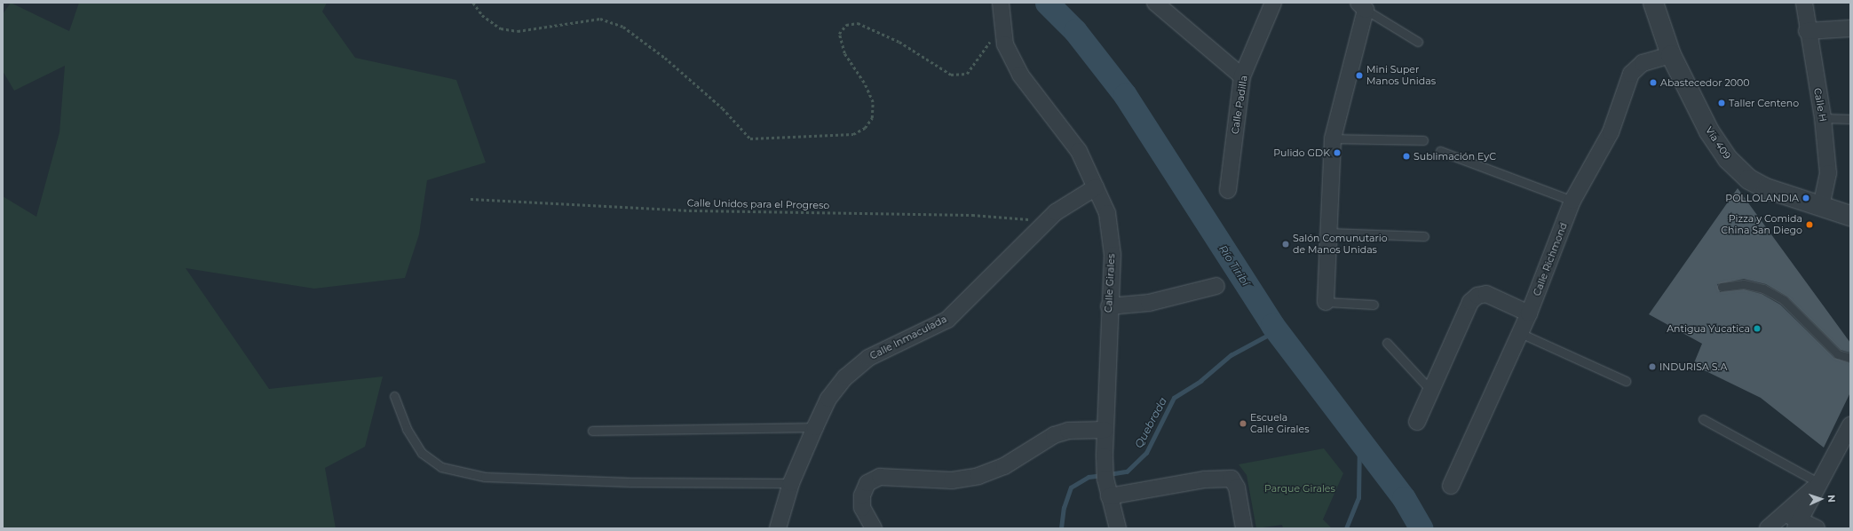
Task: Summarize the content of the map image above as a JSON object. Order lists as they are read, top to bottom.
{
  "streets": {
    "street": [
      "Calle Padilla",
      "Calle H",
      "Vía 409",
      "Calle Richmond",
      "Calle Girales",
      "Calle Inmaculada"
    ],
    "path": ["Calle Unidos para el Progreso"]
  },
  "crossings": [
    ["Calle H", "Vía 409"],
    ["Vía 409", "Calle Richmond"],
    ["Calle Unidos para el Progreso", "Calle Inmaculada"],
    ["Calle Girales", "Calle Inmaculada"]
  ],
  "water": ["Río Tiribí", "Quebrada"],
  "parks": ["Parque Girales"],
  "places": [
    "Mini Super Manos Unidas",
    "Abastecedor 2000",
    "Taller Centeno",
    "Pulido GDK",
    "Sublimación EyC",
    "POLLOLANDIA",
    "Pizza y Comida China San Diego",
    "Salón Comunutario de Manos Unidas",
    "Antigua Yucatica",
    "INDURISA S.A",
    "Escuela Calle Girales"
  ],
  "north": "right"
}
